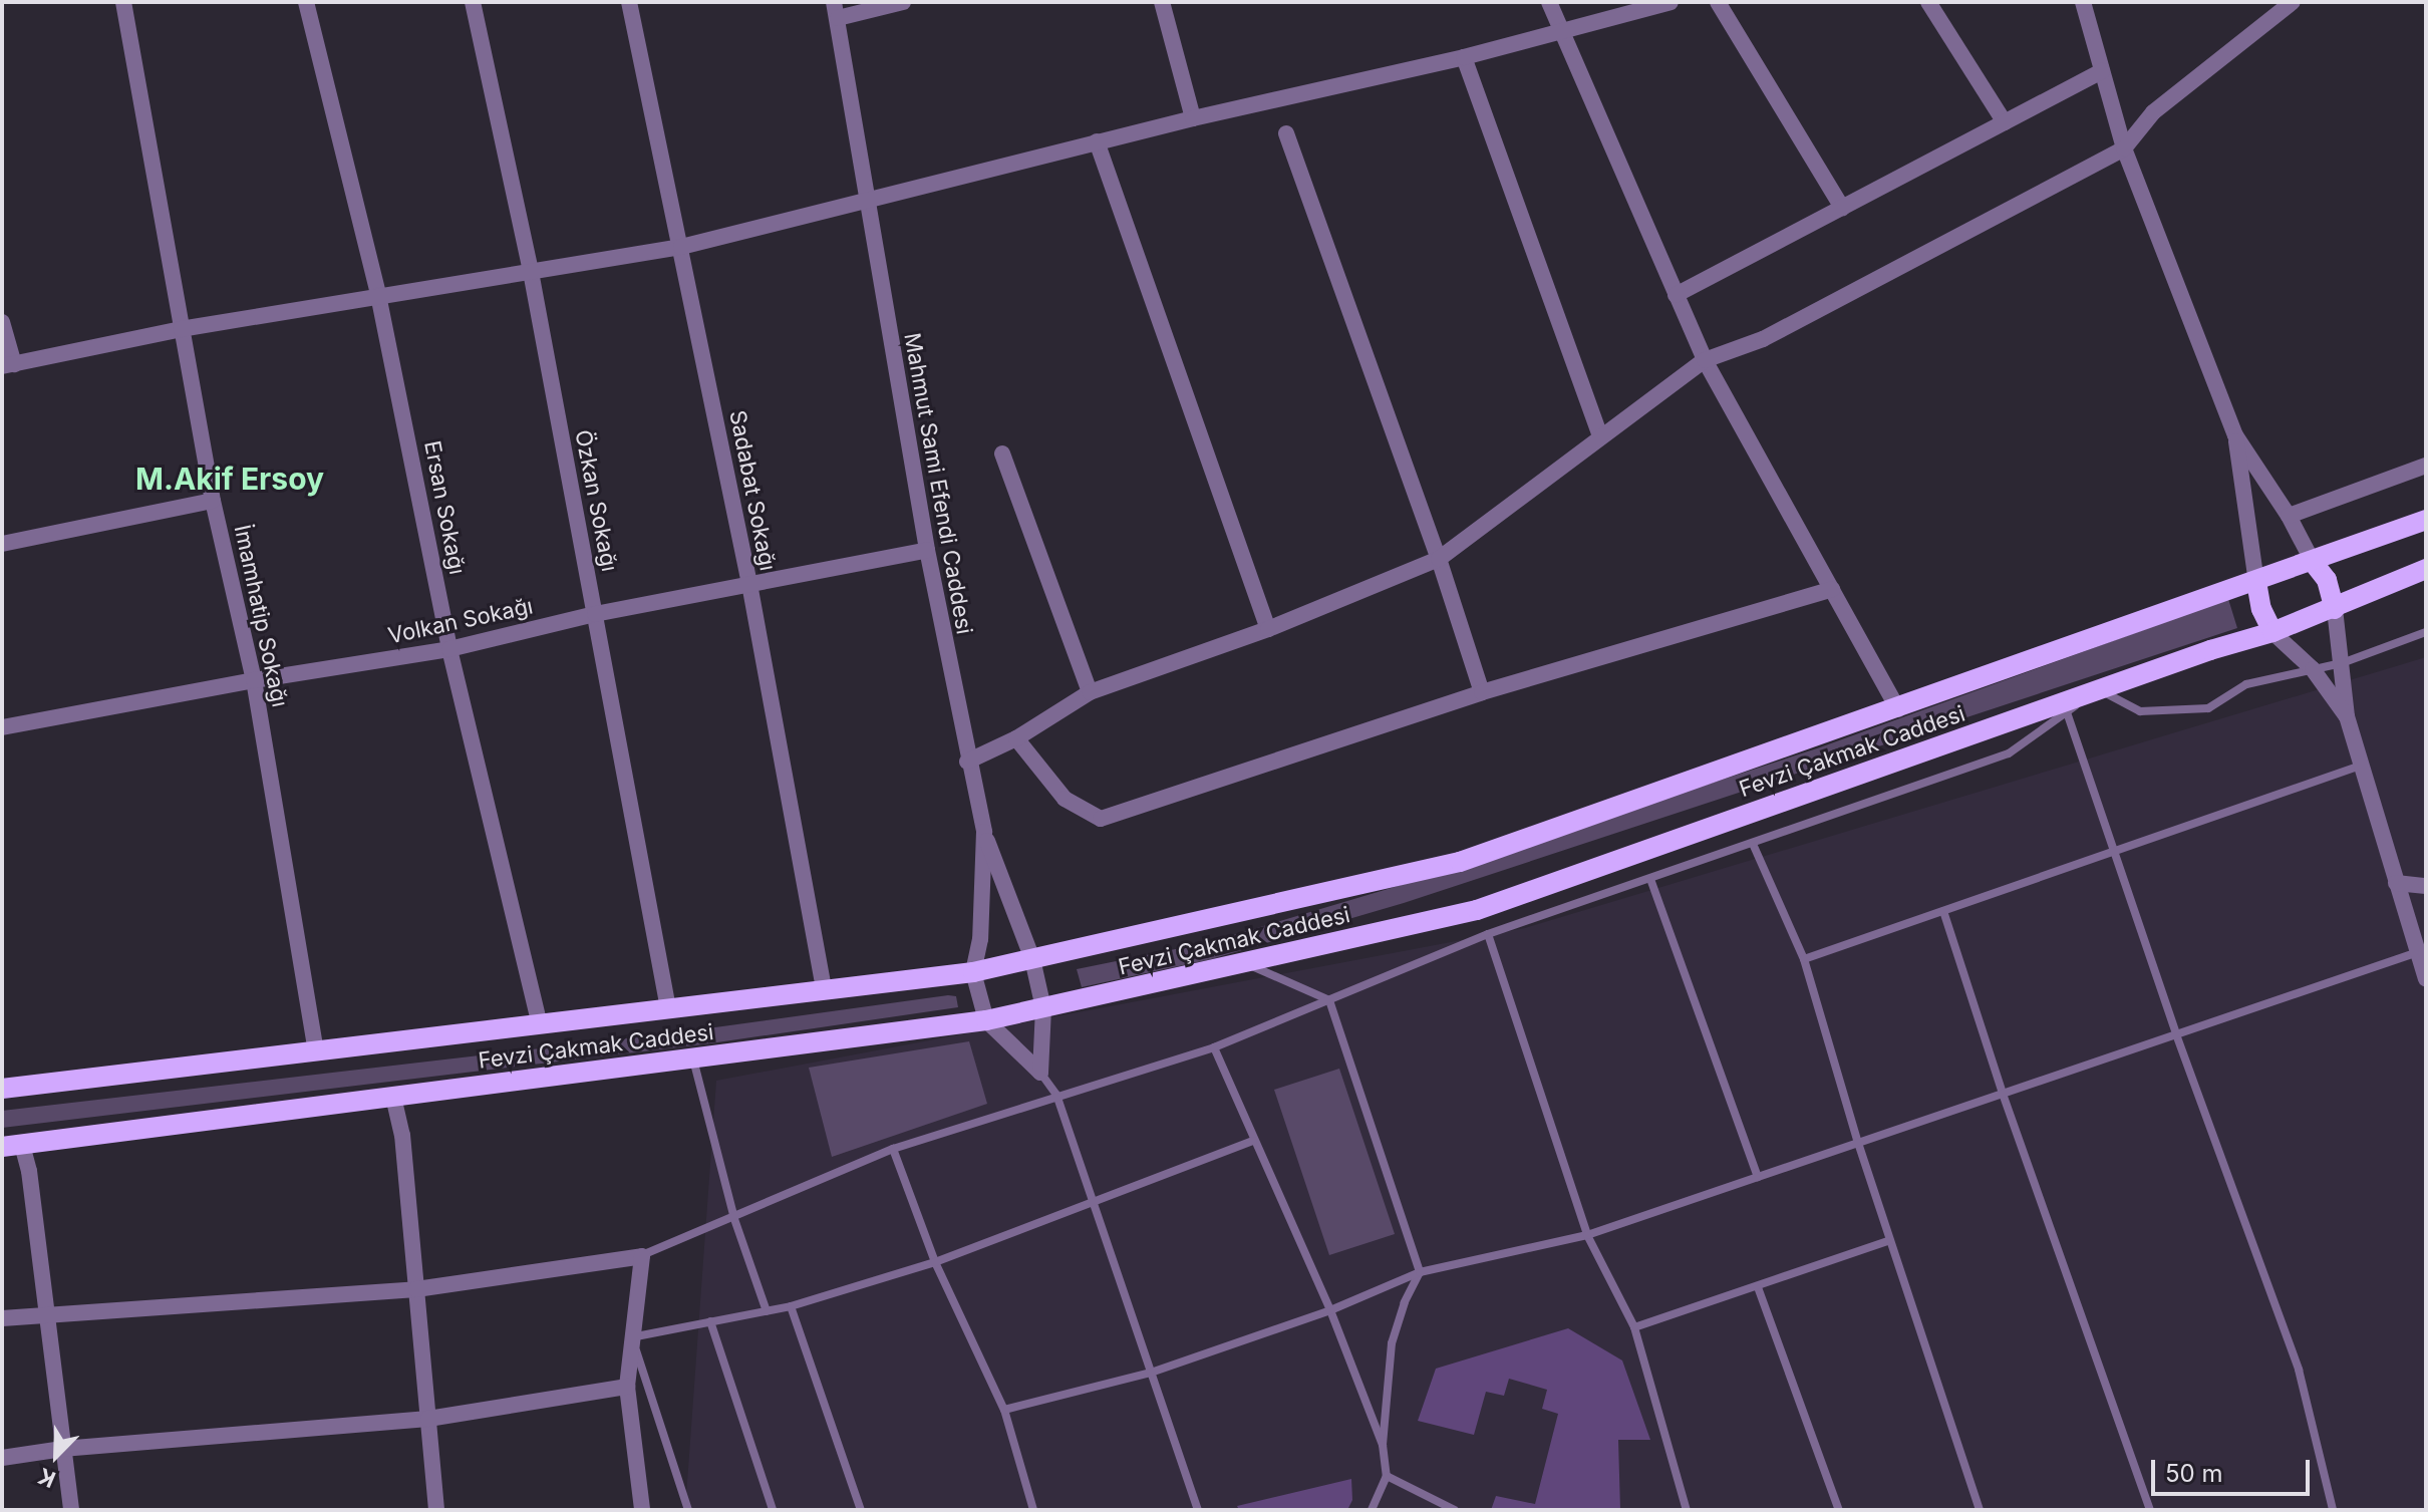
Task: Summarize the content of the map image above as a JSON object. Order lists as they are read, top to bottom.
{
  "streets": {
    "main road": ["Fevzi Çakmak Caddesi"],
    "street": [
      "Mahmut Sami Efendi Caddesi",
      "Sadabat Sokağı",
      "Özkan Sokağı",
      "Ersan Sokağı",
      "İmamhatip Sokağı",
      "Volkan Sokağı"
    ]
  },
  "crossings": [
    ["Mahmut Sami Efendi Caddesi", "Volkan Sokağı"],
    ["Mahmut Sami Efendi Caddesi", "Fevzi Çakmak Caddesi"],
    ["Sadabat Sokağı", "Volkan Sokağı"],
    ["Sadabat Sokağı", "Fevzi Çakmak Caddesi"],
    ["Özkan Sokağı", "Volkan Sokağı"],
    ["Özkan Sokağı", "Fevzi Çakmak Caddesi"],
    ["Ersan Sokağı", "Volkan Sokağı"],
    ["Ersan Sokağı", "Fevzi Çakmak Caddesi"],
    ["İmamhatip Sokağı", "Volkan Sokağı"],
    ["İmamhatip Sokağı", "Fevzi Çakmak Caddesi"]
  ],
  "districts": ["M.Akif Ersoy"],
  "scale_bar": "50 m",
  "north": "bottom left"
}
